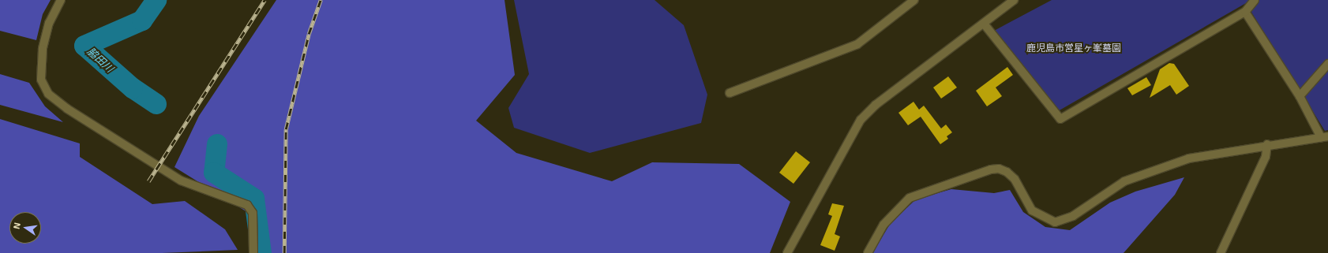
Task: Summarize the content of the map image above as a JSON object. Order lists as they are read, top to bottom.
{
  "water": ["脇田川"],
  "parks": ["鹿児島市営星ヶ峯墓園"],
  "north": "left"
}
